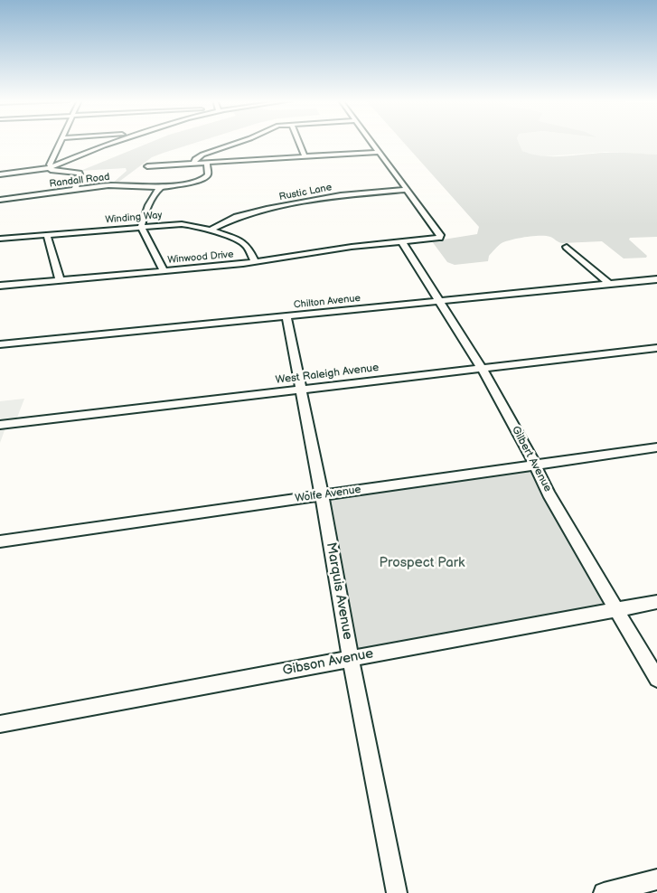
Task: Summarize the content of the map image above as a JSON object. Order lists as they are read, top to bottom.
{
  "streets": {
    "street": [
      "Randall Road",
      "Rustic Lane",
      "Winding Way",
      "Winwood Drive",
      "Chilton Avenue",
      "West Raleigh Avenue",
      "Gilbert Avenue",
      "Wolfe Avenue",
      "Marquis Avenue",
      "Gibson Avenue"
    ]
  },
  "crossings": [
    ["Rustic Lane", "Winding Way"],
    ["Rustic Lane", "Winwood Drive"],
    ["Winding Way", "Winwood Drive"],
    ["Winwood Drive", "Gilbert Avenue"],
    ["Chilton Avenue", "Gilbert Avenue"],
    ["Chilton Avenue", "Marquis Avenue"],
    ["West Raleigh Avenue", "Gilbert Avenue"],
    ["West Raleigh Avenue", "Marquis Avenue"],
    ["Gilbert Avenue", "Wolfe Avenue"],
    ["Gilbert Avenue", "Gibson Avenue"],
    ["Wolfe Avenue", "Marquis Avenue"],
    ["Marquis Avenue", "Gibson Avenue"]
  ],
  "parks": ["Prospect Park"]
}
